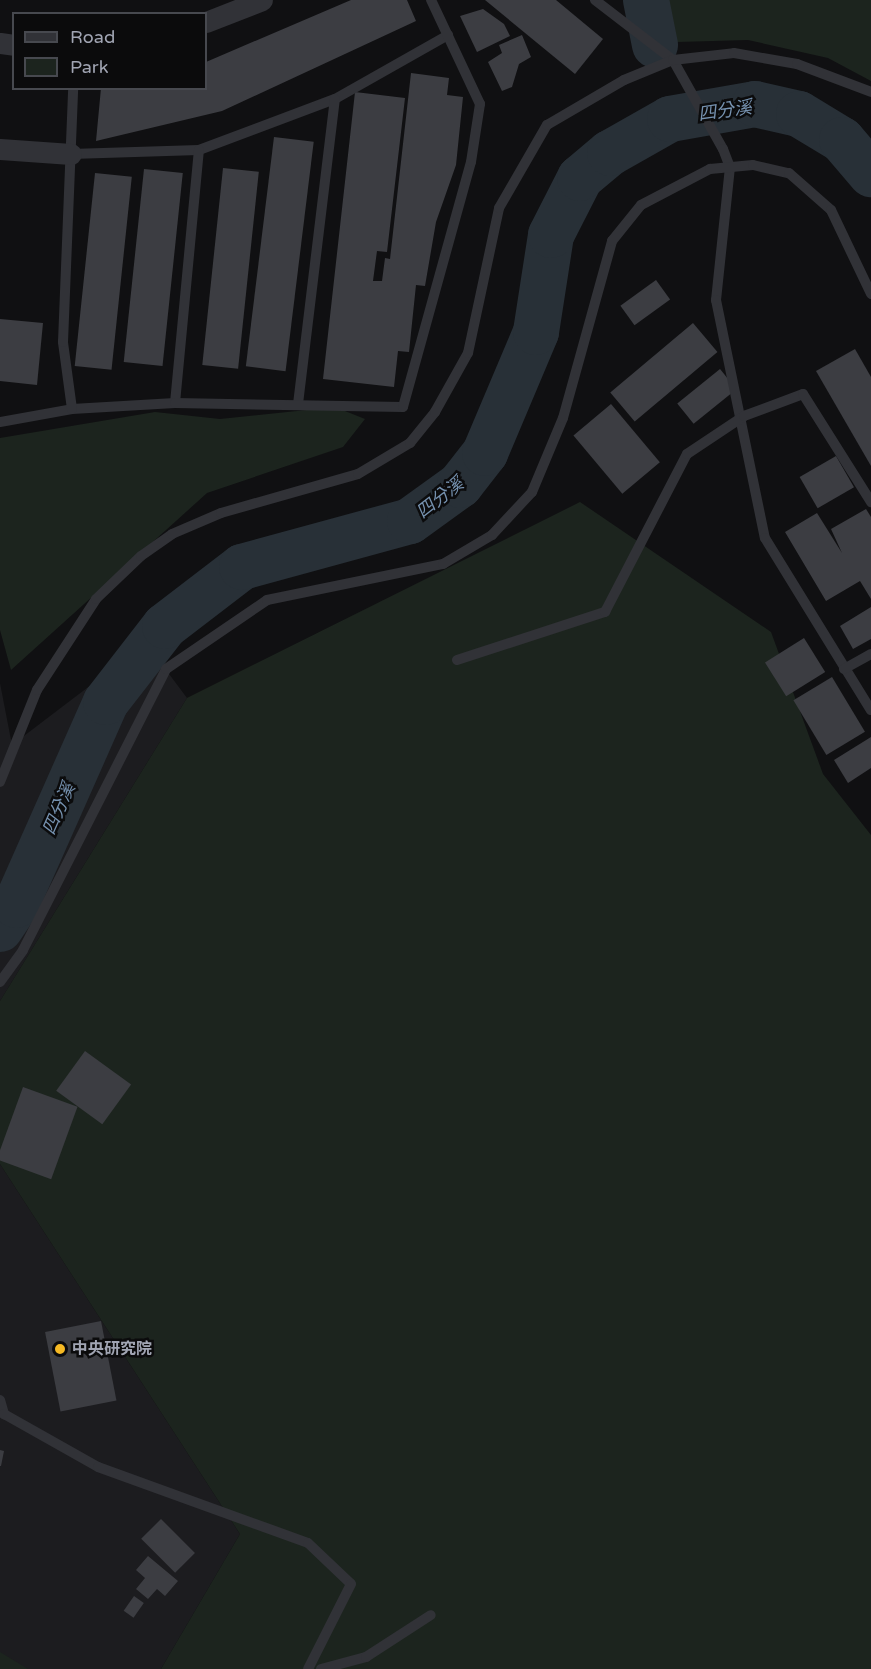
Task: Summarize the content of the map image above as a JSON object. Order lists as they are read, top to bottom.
{
  "water": ["四分溪"],
  "places": ["中央研究院"],
  "legend": ["Road", "Park"]
}
